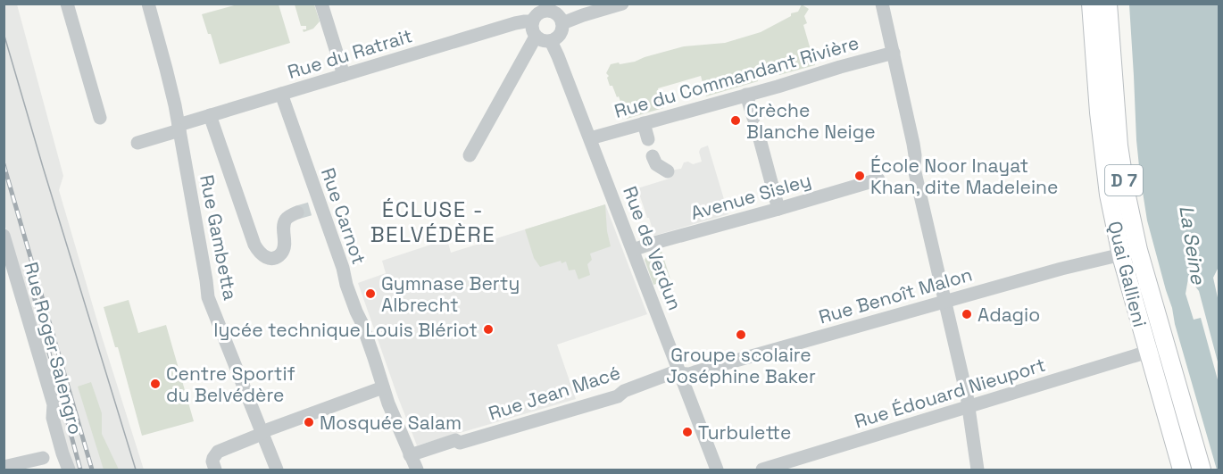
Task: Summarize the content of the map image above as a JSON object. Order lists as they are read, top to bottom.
{
  "streets": {
    "main road": ["D 7", "Quai Gallieni"],
    "street": [
      "Rue du Ratrait",
      "Rue du Commandant Rivière",
      "Avenue Sisley",
      "Rue Carnot",
      "Rue Gambetta",
      "Rue de Verdun",
      "Rue Benoît Malon",
      "Rue Roger Salengro",
      "Rue Jean Macé",
      "Rue Édouard Nieuport"
    ]
  },
  "crossings": [
    ["Rue du Ratrait", "Rue Carnot"],
    ["Rue du Ratrait", "Rue Gambetta"],
    ["Rue du Ratrait", "Rue de Verdun"],
    ["Rue du Commandant Rivière", "Rue de Verdun"],
    ["Avenue Sisley", "Rue de Verdun"],
    ["Rue Carnot", "Rue Jean Macé"],
    ["Rue de Verdun", "Rue Benoît Malon"],
    ["Rue de Verdun", "Rue Jean Macé"],
    ["Quai Gallieni", "Rue Benoît Malon"],
    ["Quai Gallieni", "Rue Édouard Nieuport"],
    ["Rue Benoît Malon", "Rue Jean Macé"]
  ],
  "districts": ["ÉCLUSE - BELVÉDÈRE"],
  "water": ["La Seine"],
  "places": [
    "Crèche Blanche Neige",
    "École Noor Inayat Khan, dite Madeleine",
    "Gymnase Berty Albrecht",
    "Adagio",
    "lycée technique Louis Blériot",
    "Groupe scolaire Joséphine Baker",
    "Centre Sportif du Belvédère",
    "Mosquée Salam",
    "Turbulette"
  ]
}
